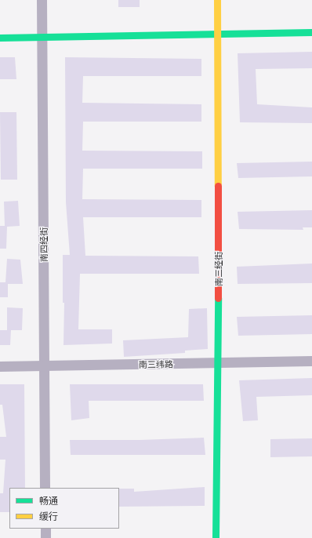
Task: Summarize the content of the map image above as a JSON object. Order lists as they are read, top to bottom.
{
  "streets": {
    "street": ["南四经街", "南三经街", "南三纬路"]
  },
  "crossings": [
    ["南四经街", "南三纬路"],
    ["南三经街", "南三纬路"]
  ],
  "legend": ["畅通", "缓行"]
}
